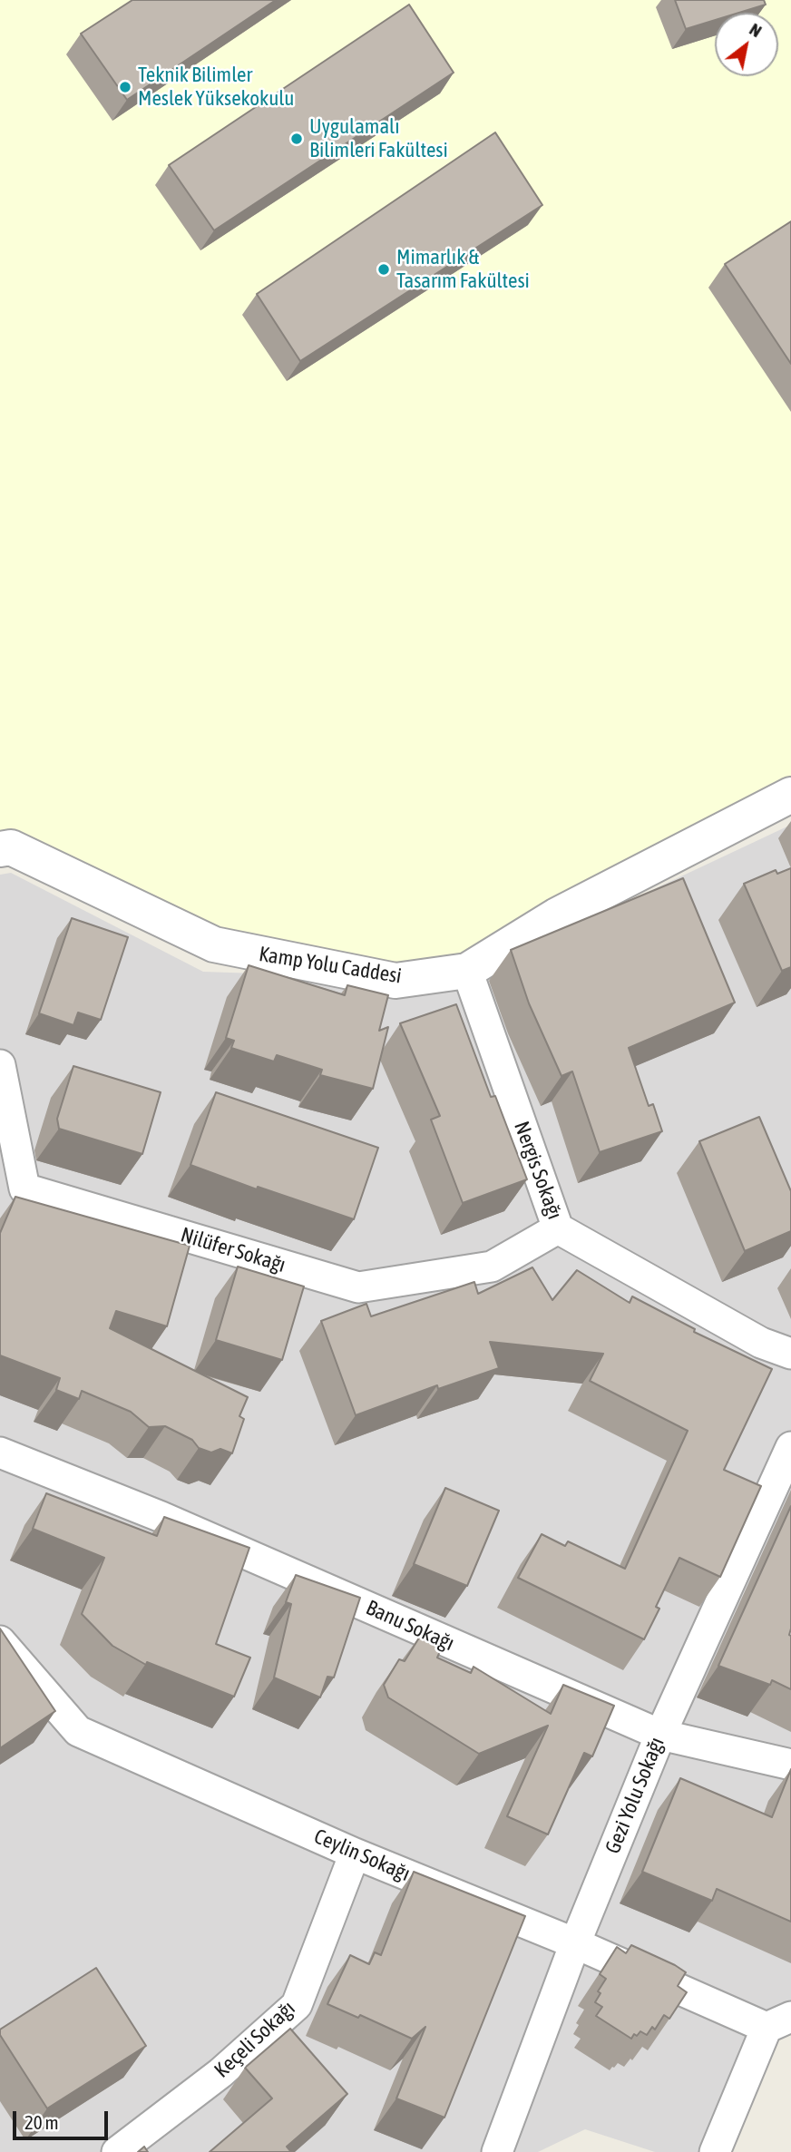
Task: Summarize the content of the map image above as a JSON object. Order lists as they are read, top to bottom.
{
  "streets": {
    "street": [
      "Kamp Yolu Caddesi",
      "Nergis Sokağı",
      "Nilüfer Sokağı",
      "Banu Sokağı",
      "Gezi Yolu Sokağı",
      "Ceylin Sokağı",
      "Keçeli Sokağı"
    ]
  },
  "crossings": [
    ["Kamp Yolu Caddesi", "Nergis Sokağı"],
    ["Nergis Sokağı", "Nilüfer Sokağı"],
    ["Banu Sokağı", "Gezi Yolu Sokağı"],
    ["Gezi Yolu Sokağı", "Ceylin Sokağı"],
    ["Ceylin Sokağı", "Keçeli Sokağı"]
  ],
  "places": ["Teknik Bilimler Meslek Yüksekokulu", "Uygulamalı Bilimleri Fakültesi", "Mimarlık & Tasarım Fakültesi"],
  "scale_bar": "20 m",
  "north": "top right"
}
